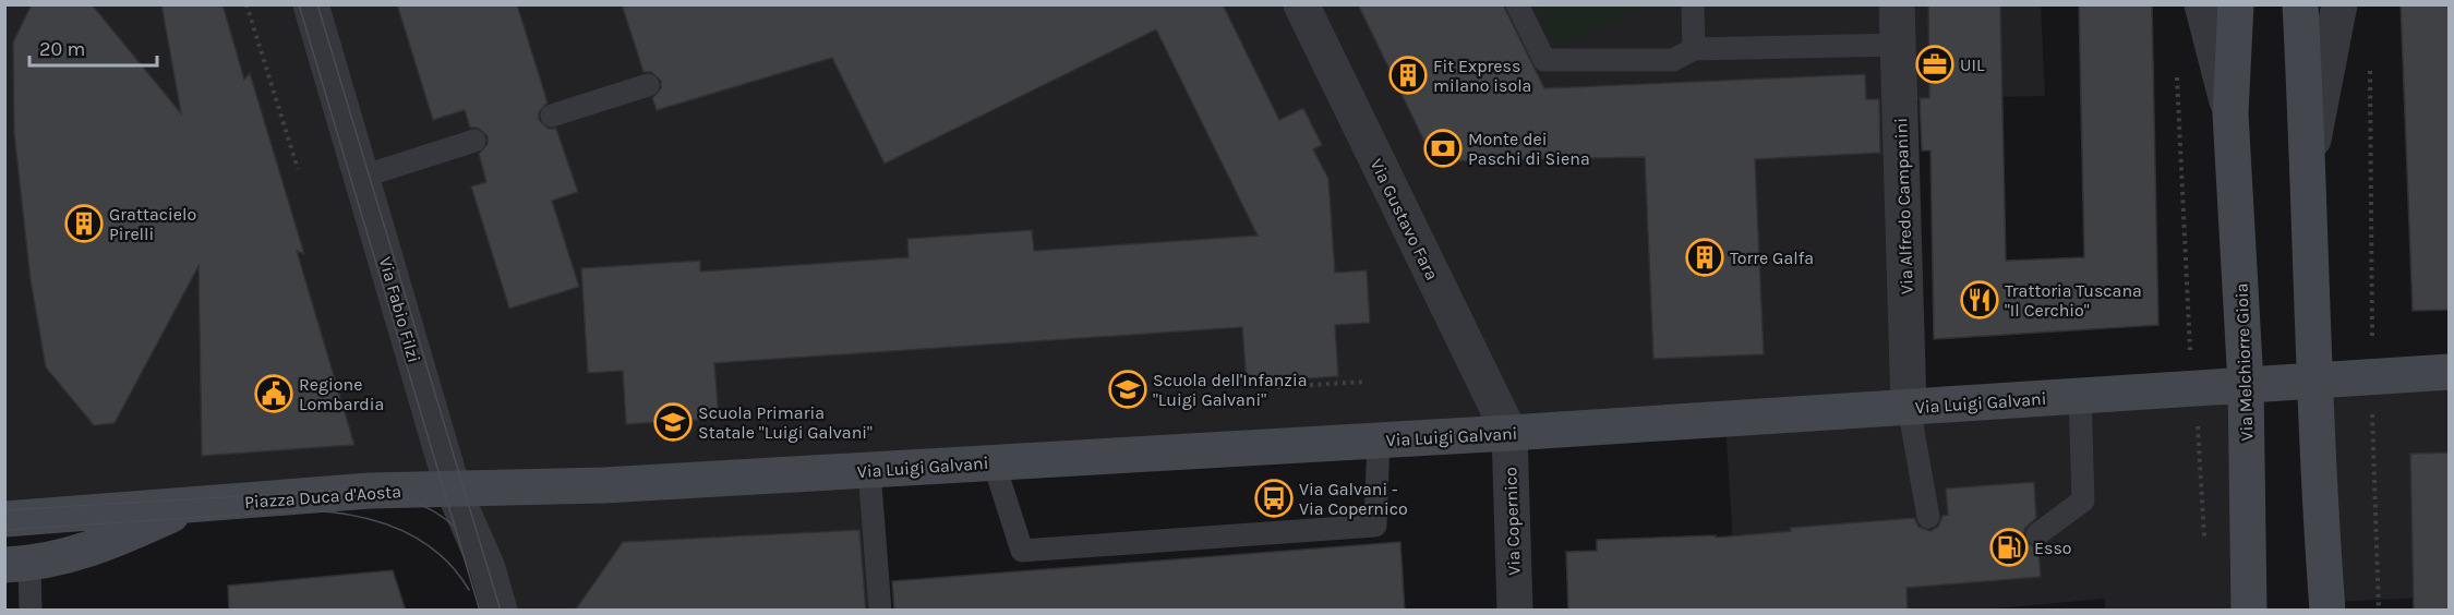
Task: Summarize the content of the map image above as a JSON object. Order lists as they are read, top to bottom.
{
  "streets": {
    "street": [
      "Via Alfredo Campanini",
      "Via Gustavo Fara",
      "Via Fabio Filzi",
      "Via Melchiorre Gioia",
      "Via Luigi Galvani",
      "Piazza Duca d'Aosta",
      "Via Copernico"
    ]
  },
  "crossings": [
    ["Via Alfredo Campanini", "Via Luigi Galvani"],
    ["Via Gustavo Fara", "Via Luigi Galvani"],
    ["Via Gustavo Fara", "Via Copernico"],
    ["Via Fabio Filzi", "Via Luigi Galvani"],
    ["Via Fabio Filzi", "Piazza Duca d'Aosta"],
    ["Via Melchiorre Gioia", "Via Luigi Galvani"],
    ["Via Luigi Galvani", "Piazza Duca d'Aosta"],
    ["Via Luigi Galvani", "Via Copernico"]
  ],
  "places": {
    "office": ["UIL"],
    "building": ["Fit Express milano isola", "Grattacielo Pirelli", "Torre Galfa"],
    "bank": ["Monte dei Paschi di Siena"],
    "restaurant": ["Trattoria Tuscana \"Il Cerchio\""],
    "school or university": ["Scuola dell'Infanzia \"Luigi Galvani\"", "Scuola Primaria Statale \"Luigi Galvani\""],
    "public building": ["Regione Lombardia"],
    "bus stop": ["Via Galvani - Via Copernico"],
    "fuel station": ["Esso"]
  },
  "scale_bar": "20 m"
}
